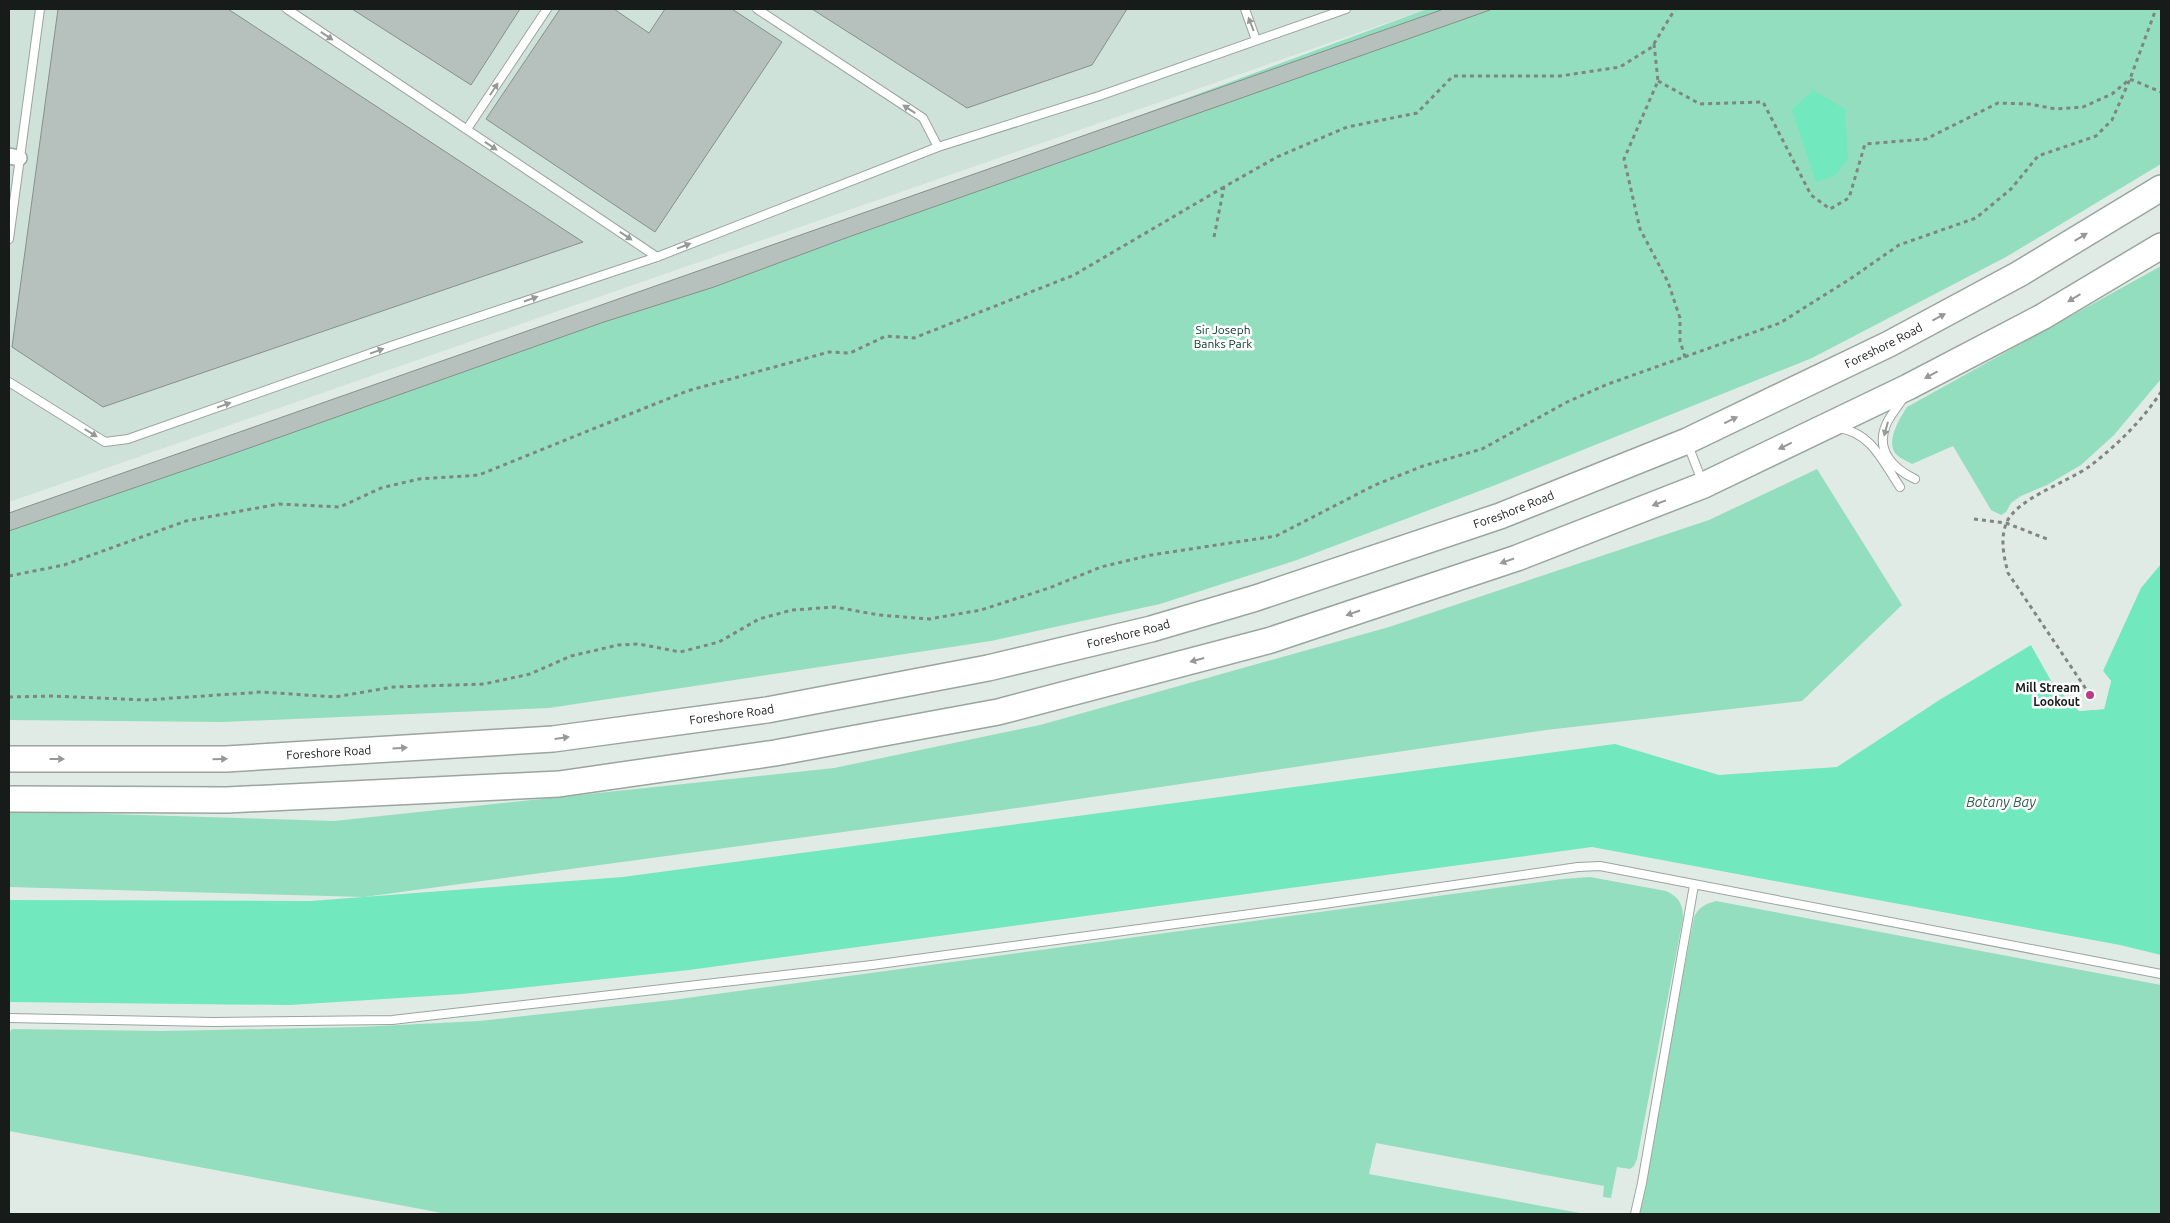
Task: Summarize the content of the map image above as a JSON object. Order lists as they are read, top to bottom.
{
  "streets": {
    "main road": ["Foreshore Road"]
  },
  "water": ["Botany Bay"],
  "parks": ["Sir Joseph Banks Park"],
  "places": ["Mill Stream Lookout"]
}
